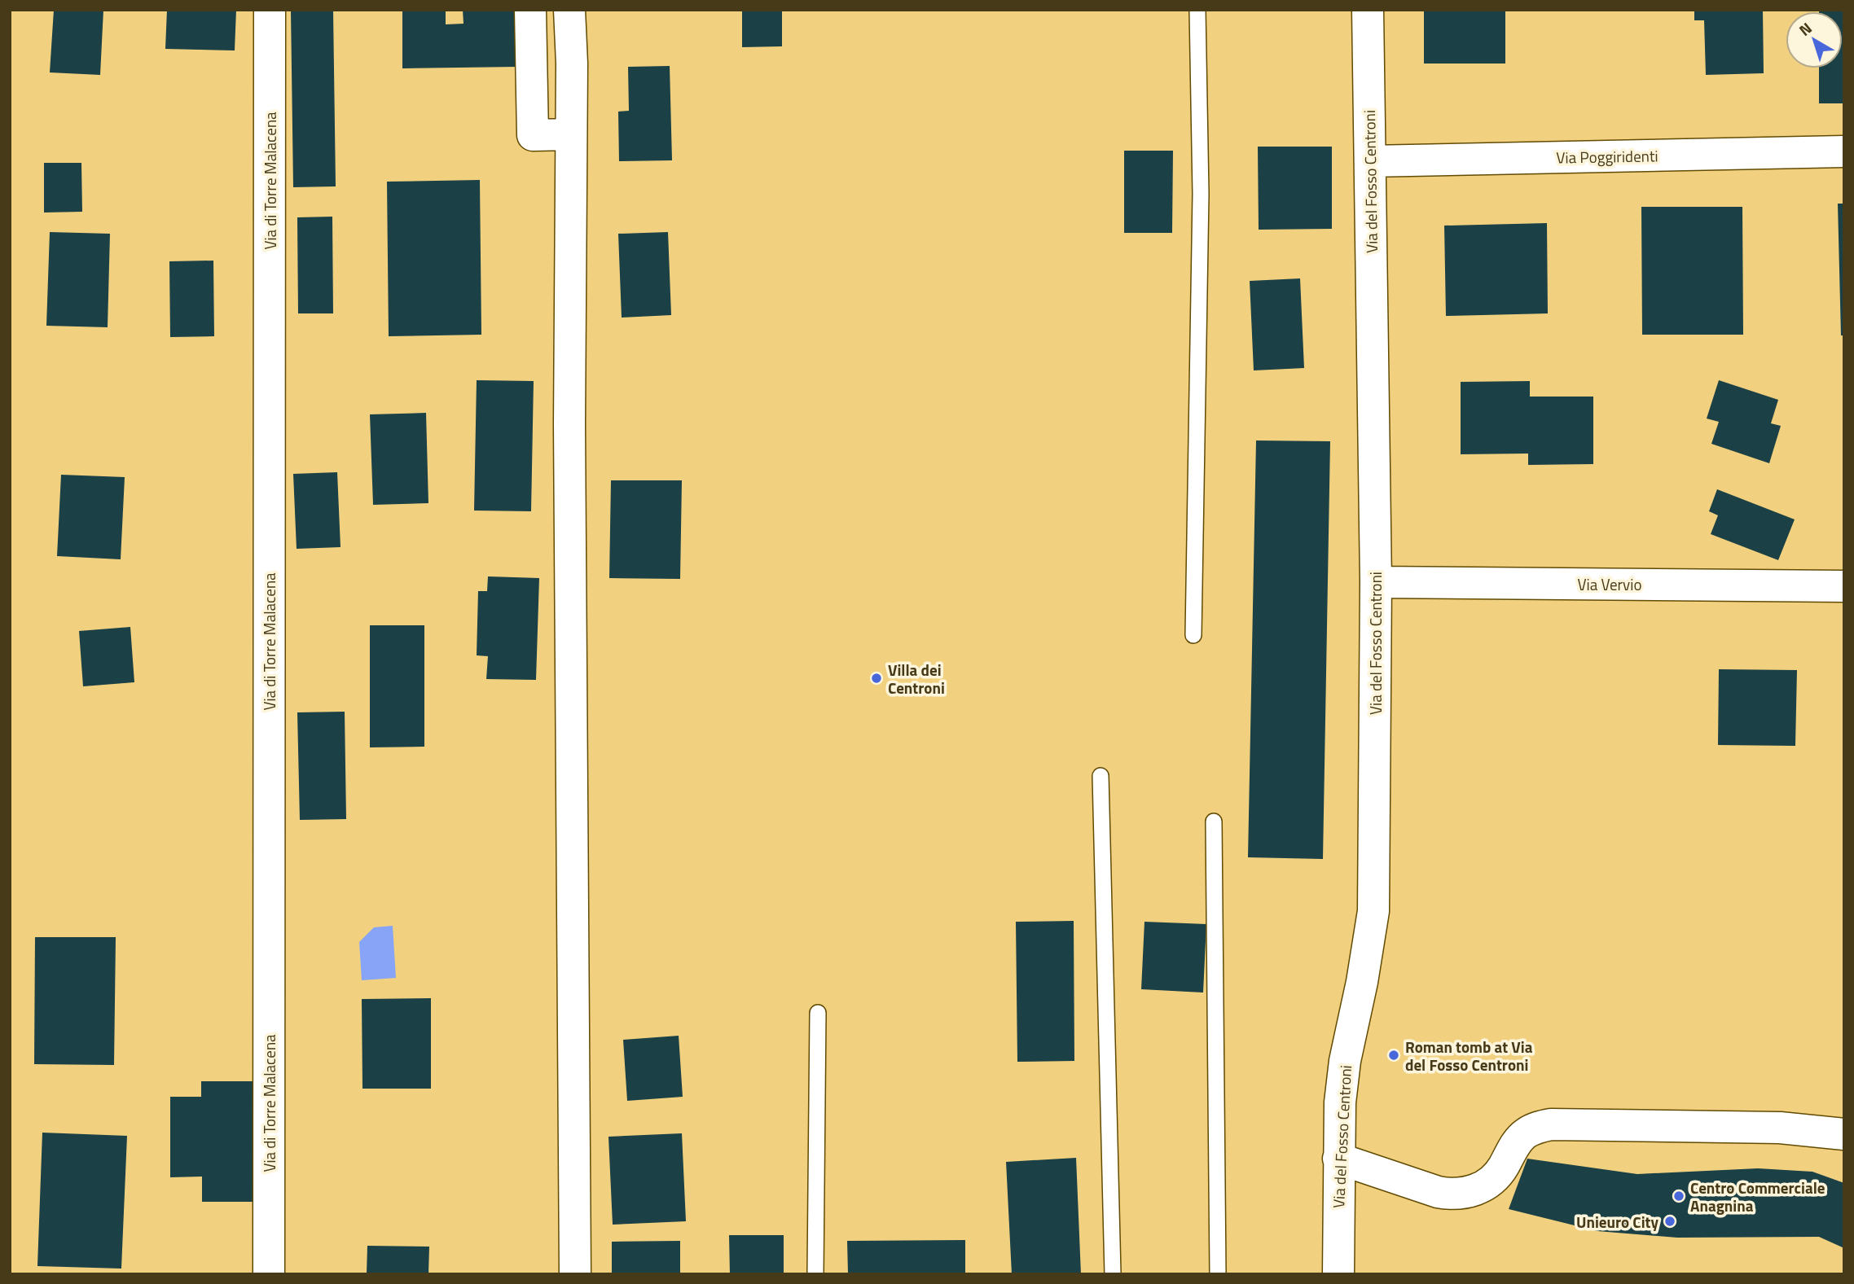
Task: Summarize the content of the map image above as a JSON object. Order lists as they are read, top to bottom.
{
  "streets": {
    "street": [
      "Via Poggiridenti",
      "Via di Torre Malacena",
      "Via del Fosso Centroni",
      "Via Vervio"
    ]
  },
  "crossings": [
    ["Via Poggiridenti", "Via del Fosso Centroni"],
    ["Via del Fosso Centroni", "Via Vervio"]
  ],
  "places": [
    "Villa dei Centroni",
    "Roman tomb at Via del Fosso Centroni",
    "Centro Commerciale Anagnina",
    "Unieuro City"
  ],
  "north": "top left"
}
